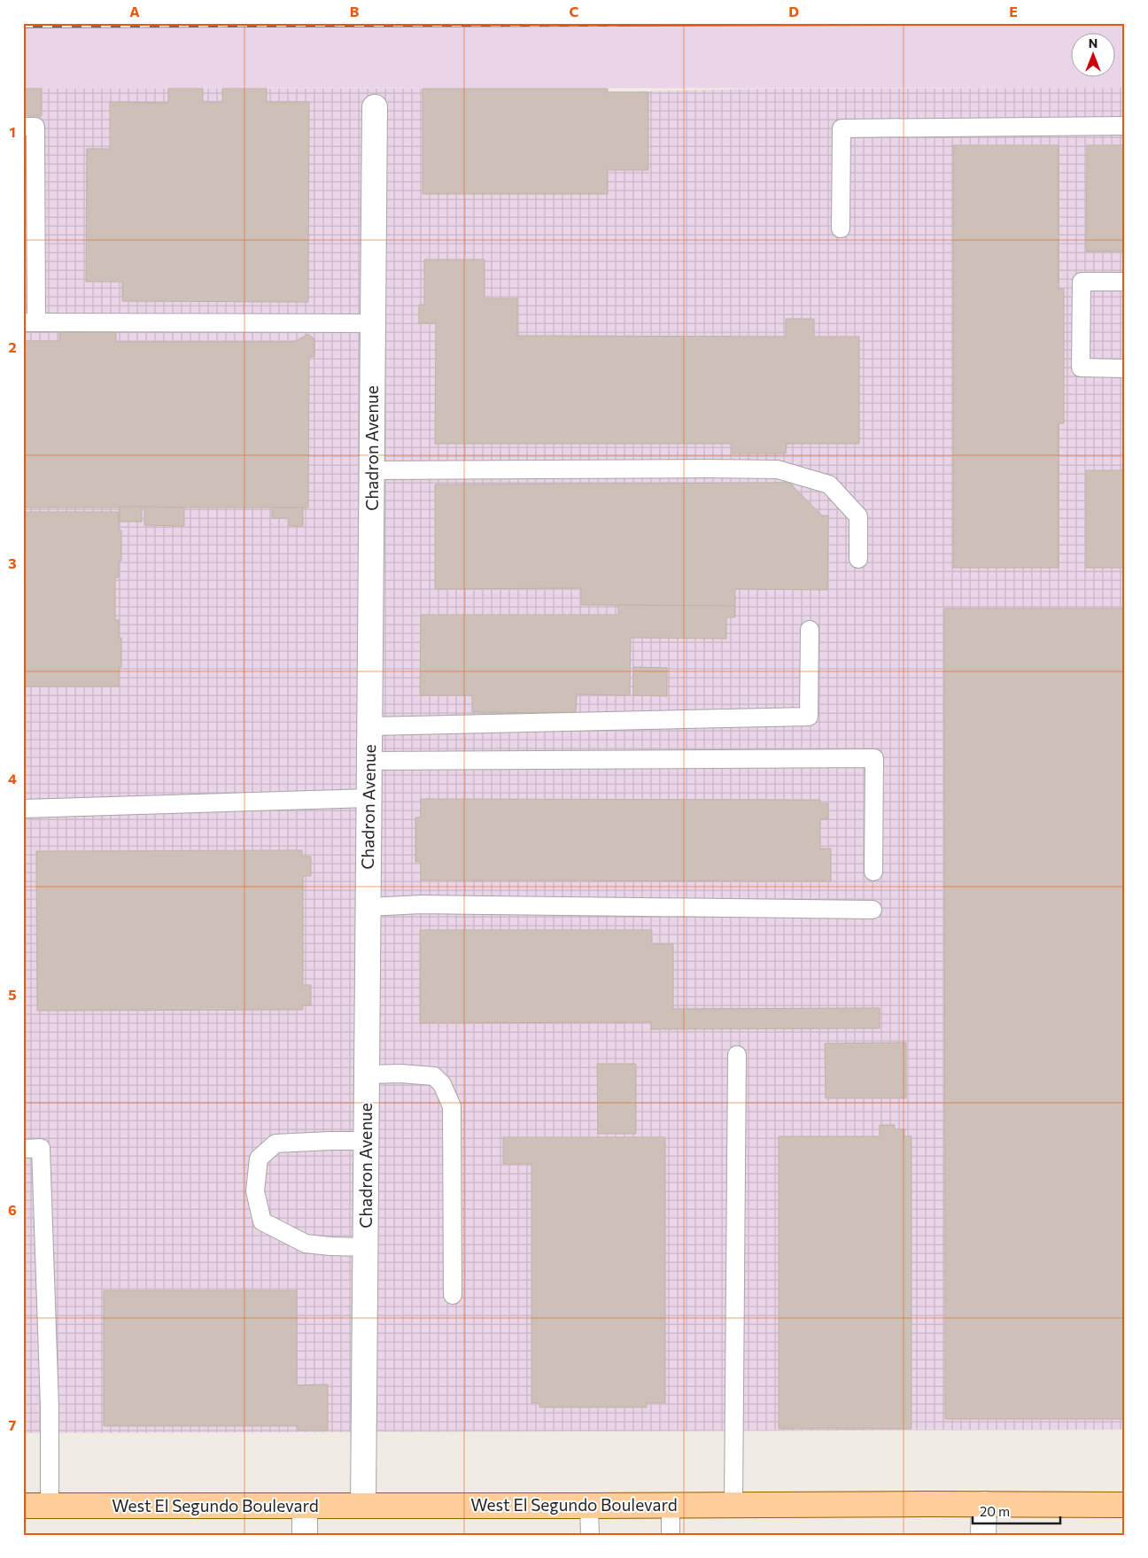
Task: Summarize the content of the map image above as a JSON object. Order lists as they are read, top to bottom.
{
  "streets": {
    "main road": ["West El Segundo Boulevard"],
    "street": ["Chadron Avenue"]
  },
  "crossings": [
    ["Chadron Avenue", "West El Segundo Boulevard"]
  ],
  "scale_bar": "20 m",
  "north": "top",
  "grid": {
    "columns": [
      "A",
      "B",
      "C",
      "D",
      "E"
    ],
    "rows": [
      "1",
      "2",
      "3",
      "4",
      "5",
      "6",
      "7"
    ]
  }
}
